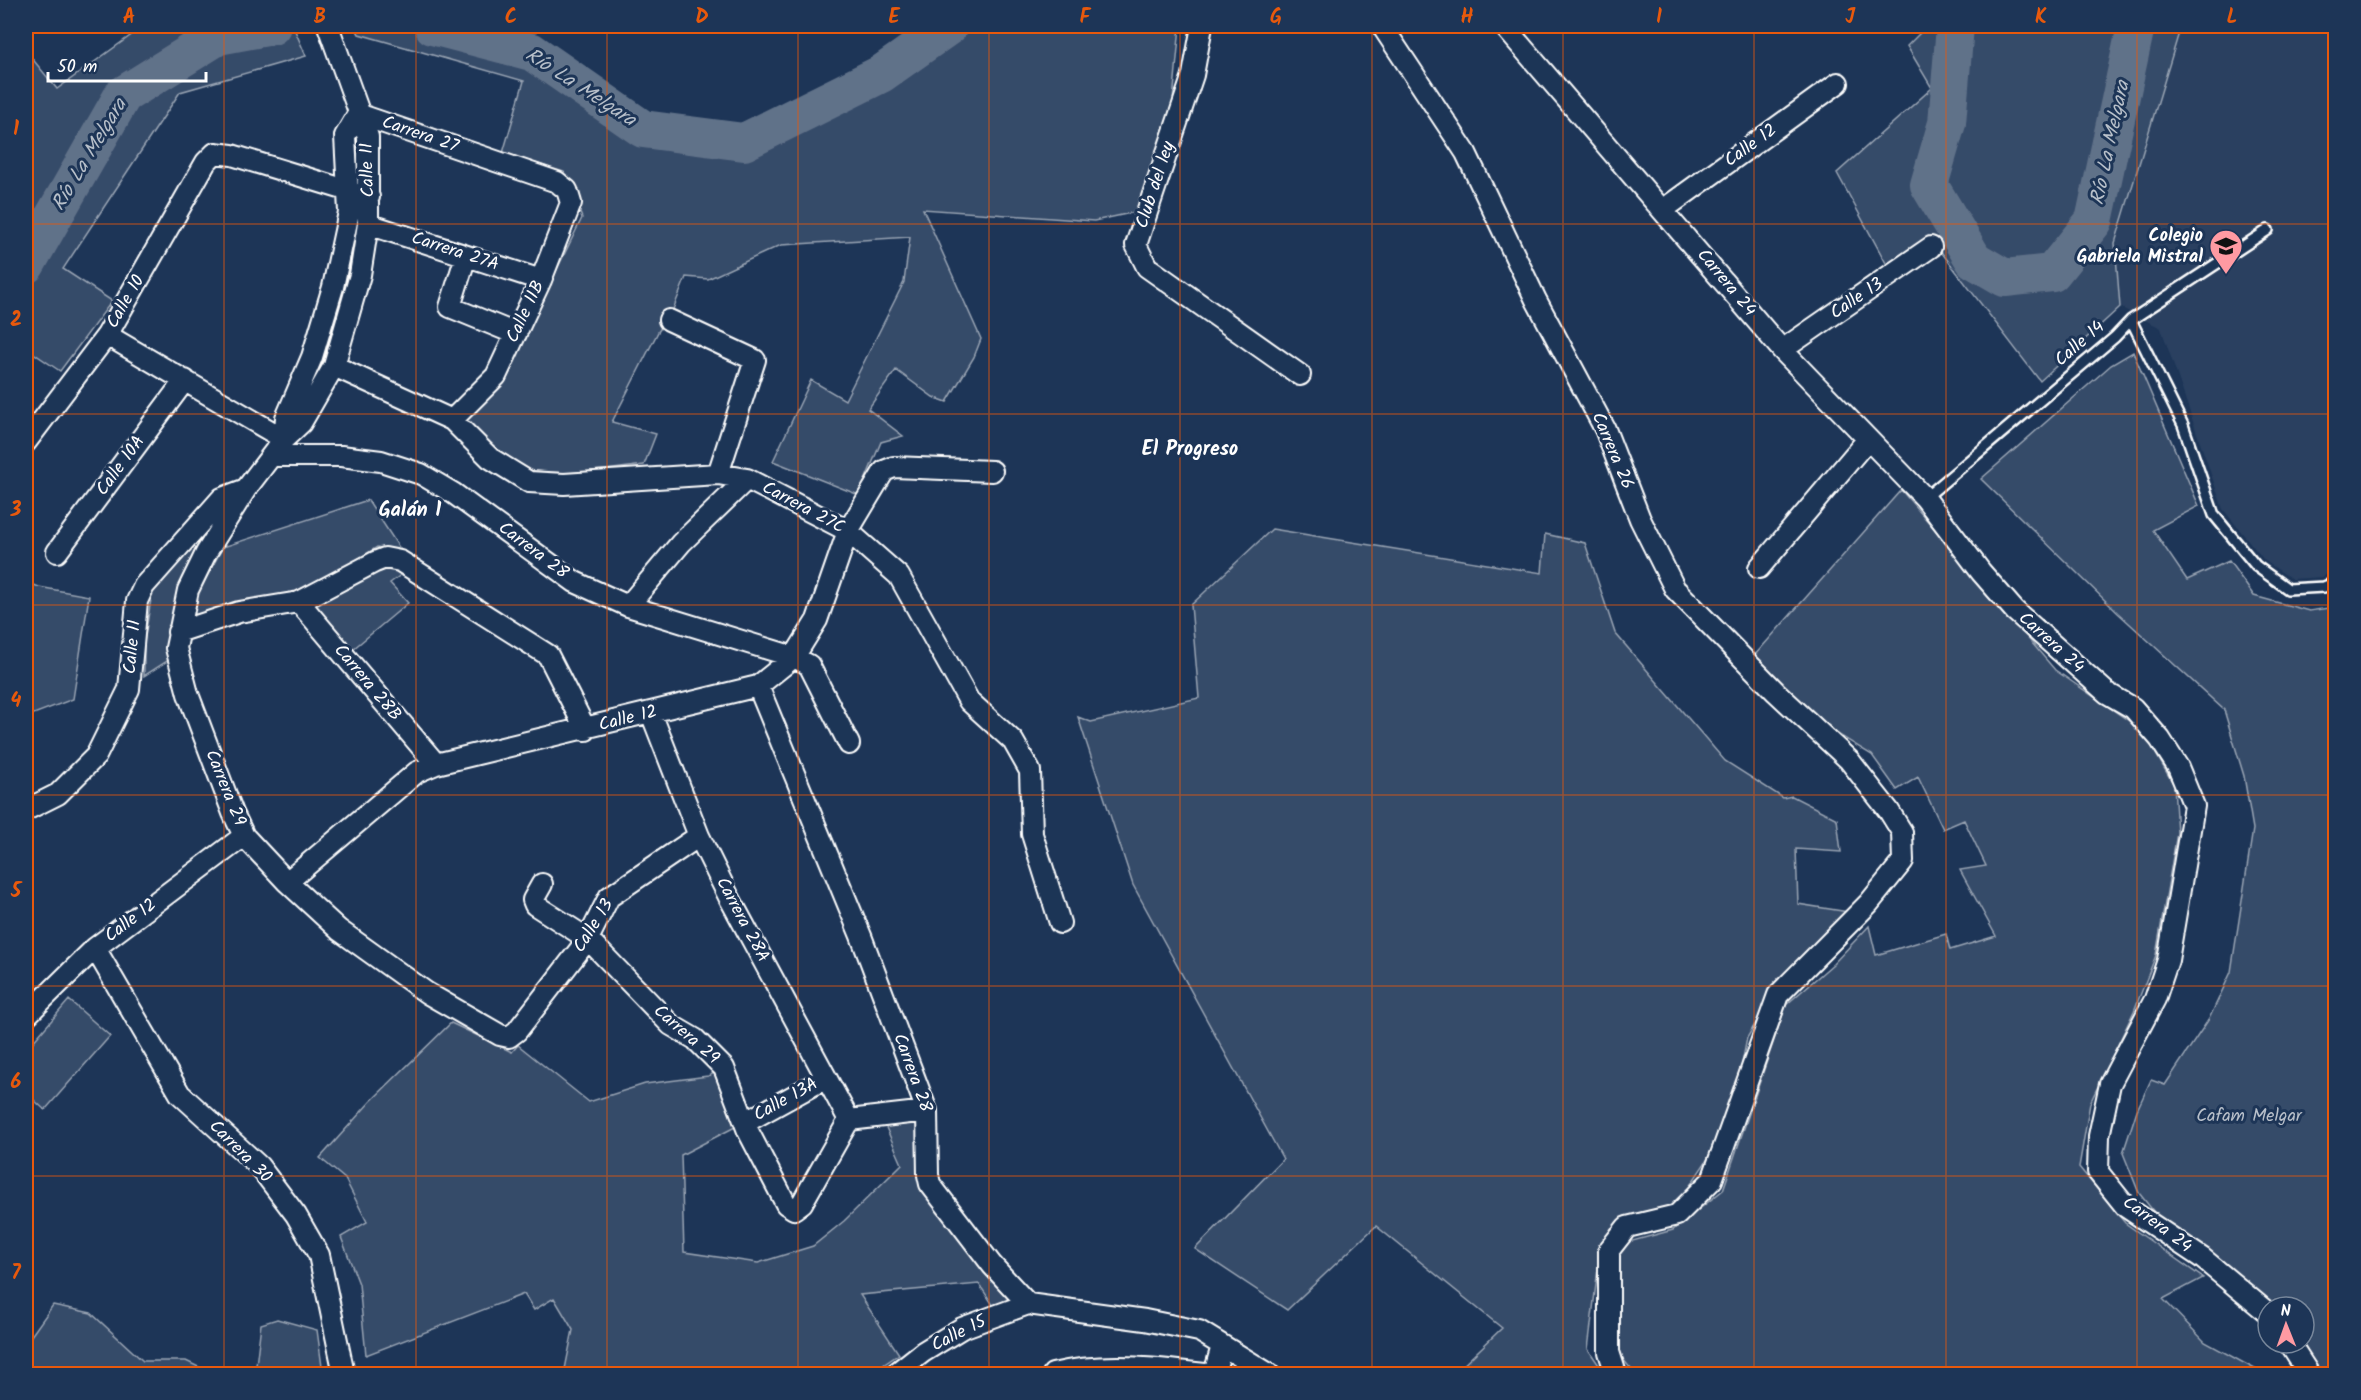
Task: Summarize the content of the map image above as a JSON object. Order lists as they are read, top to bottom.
{
  "streets": {
    "street": [
      "Carrera 27",
      "Calle 12",
      "Calle 11",
      "Club del ley",
      "Carrera 27A",
      "Carrera 24",
      "Calle 13",
      "Calle 10",
      "Calle 11B",
      "Carrera 26",
      "Calle 10A",
      "Carrera 27C",
      "Carrera 28",
      "Carrera 28B",
      "Carrera 29",
      "Carrera 28A",
      "Calle 13A",
      "Carrera 30",
      "Calle 15"
    ],
    "lane": ["Calle 14"]
  },
  "crossings": [
    ["Carrera 27", "Calle 11"],
    ["Carrera 27", "Calle 11B"],
    ["Calle 12", "Carrera 24"],
    ["Calle 12", "Carrera 27C"],
    ["Calle 12", "Carrera 28"],
    ["Calle 12", "Carrera 28B"],
    ["Calle 12", "Carrera 29"],
    ["Calle 12", "Carrera 28A"],
    ["Calle 12", "Carrera 30"],
    ["Calle 11", "Carrera 27A"],
    ["Calle 11", "Calle 10"],
    ["Calle 11", "Carrera 27C"],
    ["Calle 11", "Carrera 28"],
    ["Calle 11", "Carrera 29"],
    ["Carrera 27A", "Calle 11B"],
    ["Carrera 24", "Calle 13"],
    ["Carrera 24", "Calle 14"],
    ["Calle 13", "Carrera 29"],
    ["Calle 13", "Carrera 28A"],
    ["Calle 11B", "Carrera 27C"],
    ["Carrera 28", "Carrera 29"],
    ["Carrera 28", "Calle 15"],
    ["Carrera 29", "Carrera 28A"],
    ["Carrera 29", "Calle 13A"],
    ["Carrera 28A", "Calle 13A"]
  ],
  "districts": ["El Progreso", "Galán 1"],
  "water": ["Río La Melgara"],
  "parks": ["Cafam Melgar"],
  "places": {
    "school or university": ["Colegio Gabriela Mistral"]
  },
  "scale_bar": "50 m",
  "north": "top",
  "grid": {
    "columns": [
      "A",
      "B",
      "C",
      "D",
      "E",
      "F",
      "G",
      "H",
      "I",
      "J",
      "K",
      "L"
    ],
    "rows": [
      "1",
      "2",
      "3",
      "4",
      "5",
      "6",
      "7"
    ]
  }
}
